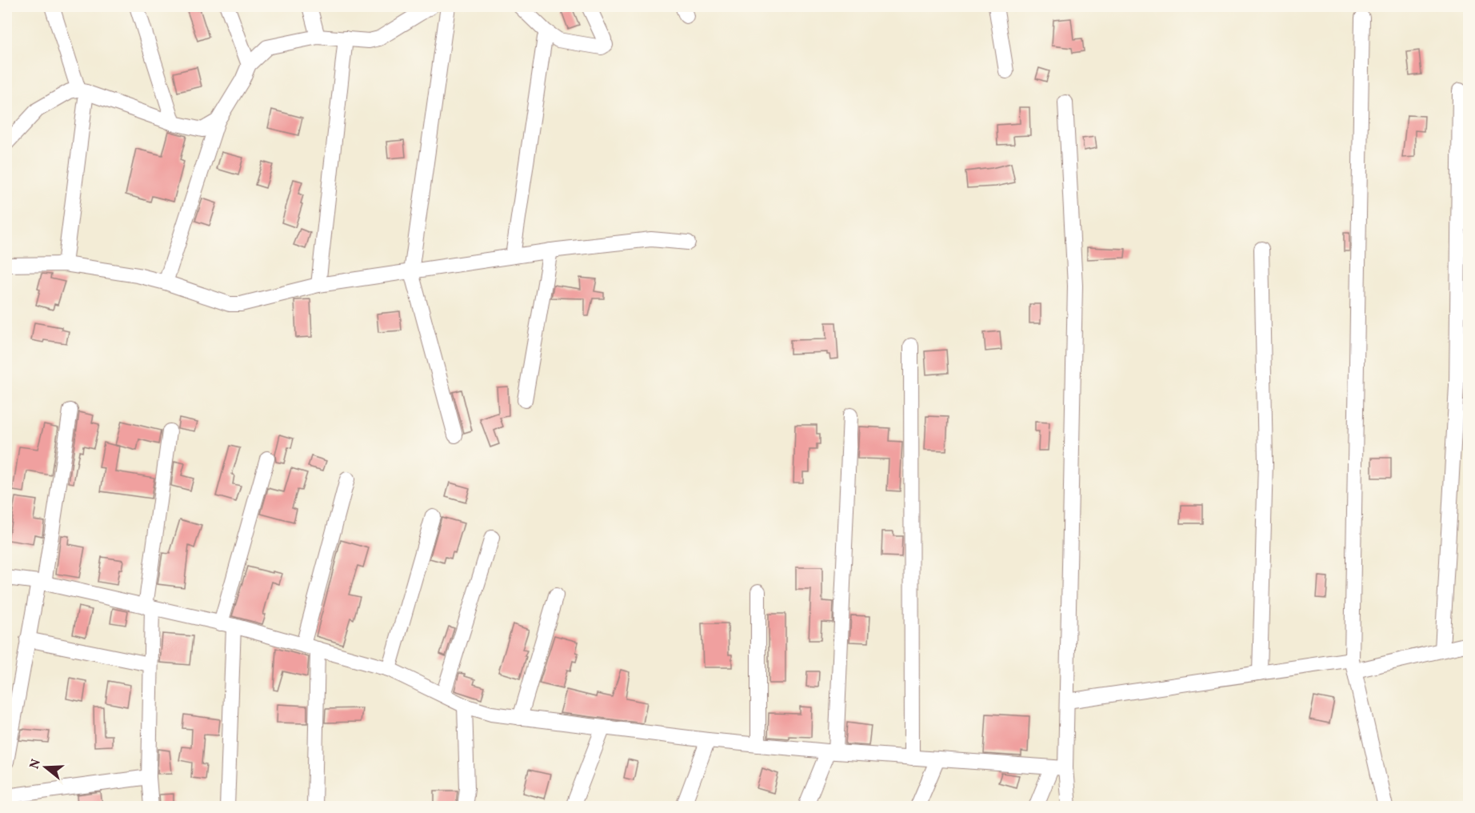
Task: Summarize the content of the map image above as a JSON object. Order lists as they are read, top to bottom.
{
  "north": "left"
}
